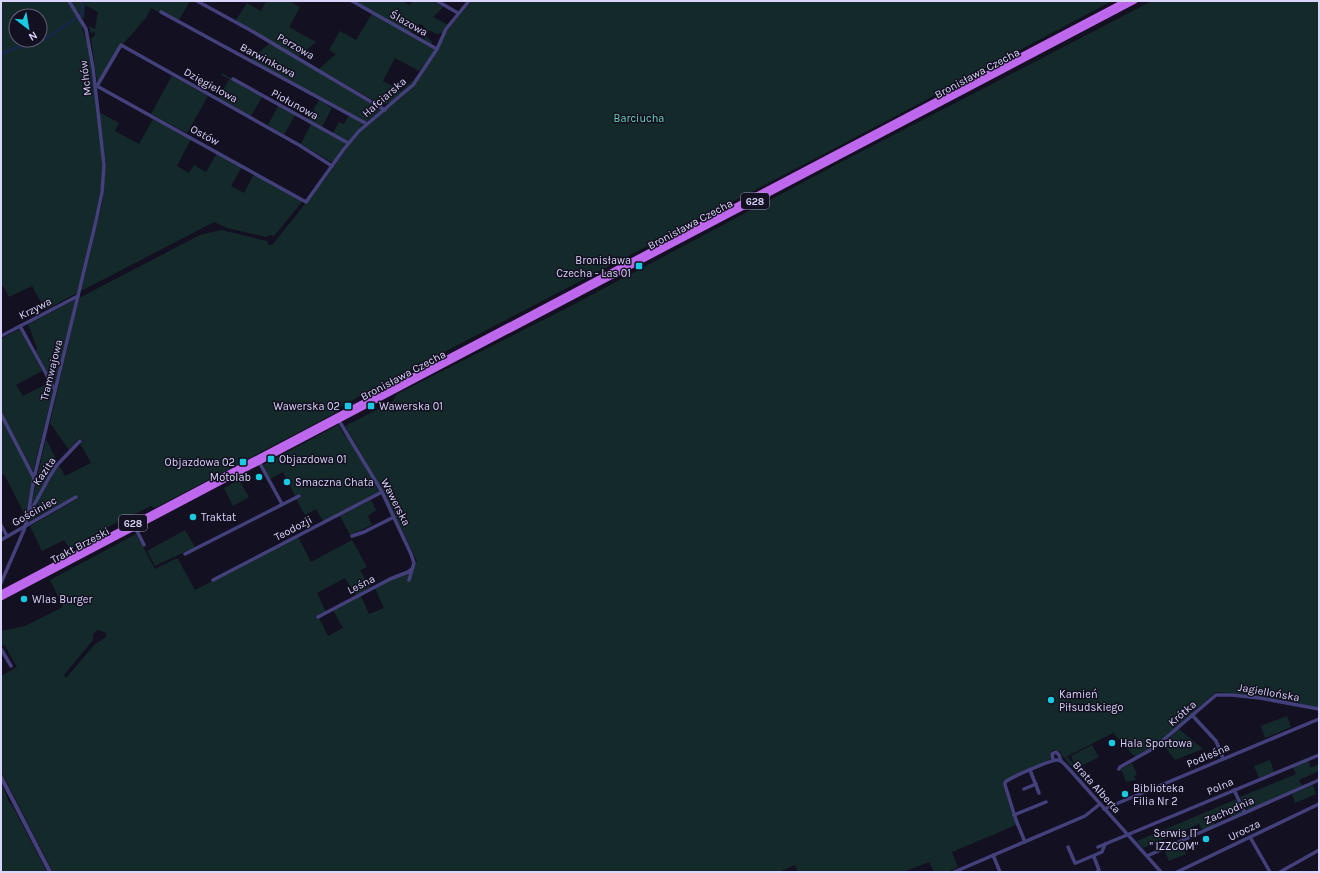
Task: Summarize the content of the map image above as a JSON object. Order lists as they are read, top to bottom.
{
  "streets": {
    "main road": ["Bronisława Czecha", "628", "Trakt Brzeski"],
    "street": [
      "Ślazowa",
      "Perzowa",
      "Barwinkowa",
      "Mchów",
      "Dzięgielowa",
      "Hafciarska",
      "Piołunowa",
      "Ostów",
      "Krzywa",
      "Tramwajowa",
      "Kazita",
      "Wawerska",
      "Gościniec",
      "Teodozji",
      "Leśna",
      "Jagiellońska",
      "Krótka",
      "Podleśna",
      "Polna",
      "Brata Alberta",
      "Zachodnia",
      "Urocza"
    ]
  },
  "crossings": [
    ["Ślazowa", "Hafciarska"],
    ["Perzowa", "Hafciarska"],
    ["Barwinkowa", "Hafciarska"],
    ["Bronisława Czecha", "Wawerska"],
    ["Bronisława Czecha", "Trakt Brzeski"],
    ["Mchów", "Dzięgielowa"],
    ["Mchów", "Ostów"],
    ["Mchów", "Tramwajowa"],
    ["Dzięgielowa", "Hafciarska"],
    ["Dzięgielowa", "Ostów"],
    ["Hafciarska", "Piołunowa"],
    ["Hafciarska", "Ostów"],
    ["Krzywa", "Tramwajowa"],
    ["Tramwajowa", "Kazita"],
    ["Tramwajowa", "Gościniec"],
    ["Wawerska", "Teodozji"],
    ["Wawerska", "Trakt Brzeski"],
    ["Wawerska", "Leśna"],
    ["Jagiellońska", "Krótka"],
    ["Podleśna", "Brata Alberta"],
    ["Polna", "Brata Alberta"],
    ["Brata Alberta", "Zachodnia"]
  ],
  "parks": ["Barciucha"],
  "places": {
    "transit": [
      "Bronisława Czecha - Las 01",
      "Wawerska 02",
      "Wawerska 01",
      "Objazdowa 01",
      "Objazdowa 02"
    ],
    "other": [
      "Motolab",
      "Smaczna Chata",
      "Traktat",
      "Wlas Burger",
      "Kamień Piłsudskiego",
      "Hala Sportowa",
      "Biblioteka Filia Nr 2",
      "Serwis IT \" IZZCOM\""
    ]
  },
  "north": "bottom right"
}
